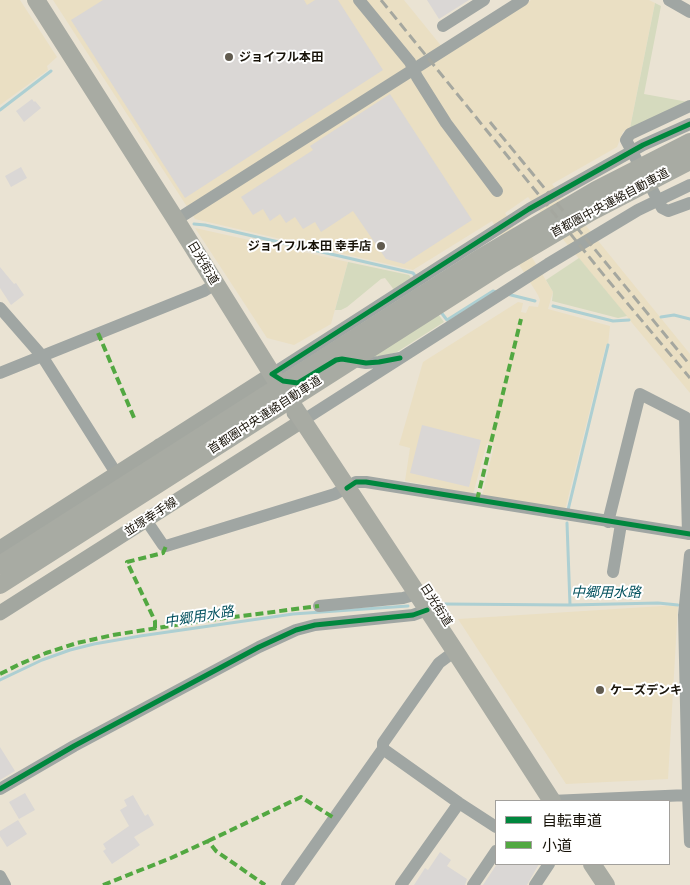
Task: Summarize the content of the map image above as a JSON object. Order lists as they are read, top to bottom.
{
  "streets": {
    "highway": ["首都圏中央連絡自動車道", "日光街道"],
    "main road": ["並塚幸手線"]
  },
  "crossings": [
    ["日光街道", "並塚幸手線"]
  ],
  "water": ["中郷用水路"],
  "places": ["ジョイフル本田", "ジョイフル本田 幸手店", "ケーズデンキ"],
  "legend": ["自転車道", "小道"]
}
